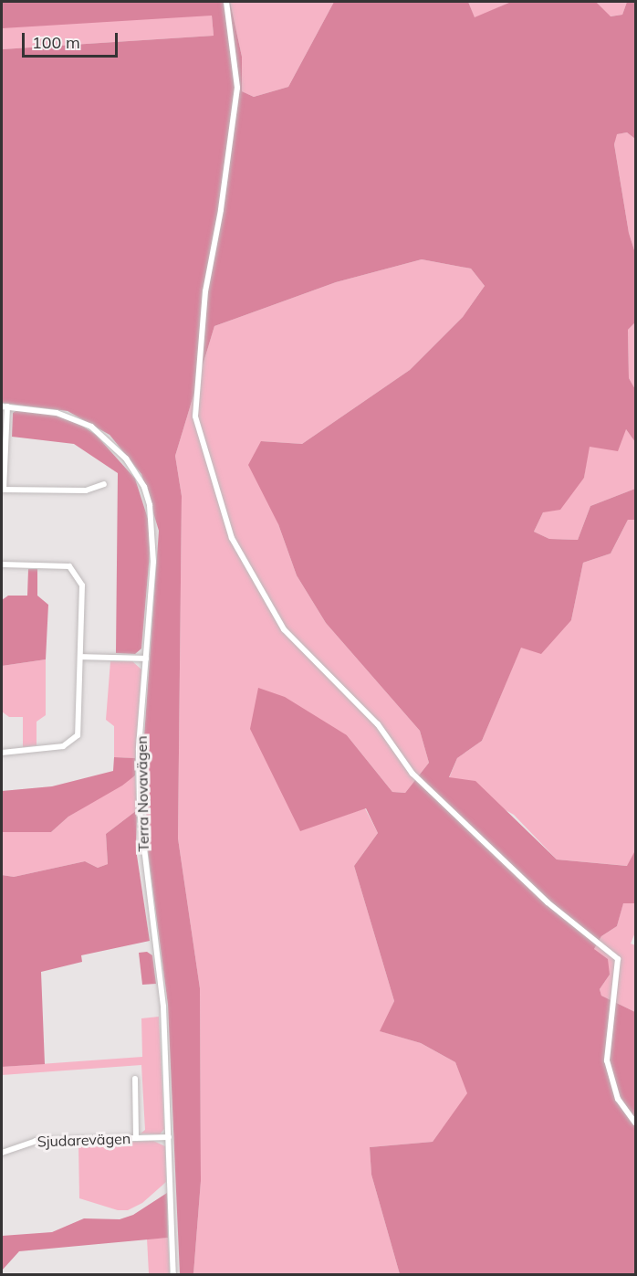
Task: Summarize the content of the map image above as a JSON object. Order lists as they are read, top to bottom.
{
  "streets": {
    "street": ["Terra Novavägen", "Sjudarevägen"]
  },
  "crossings": [
    ["Terra Novavägen", "Sjudarevägen"]
  ],
  "scale_bar": "100 m"
}
